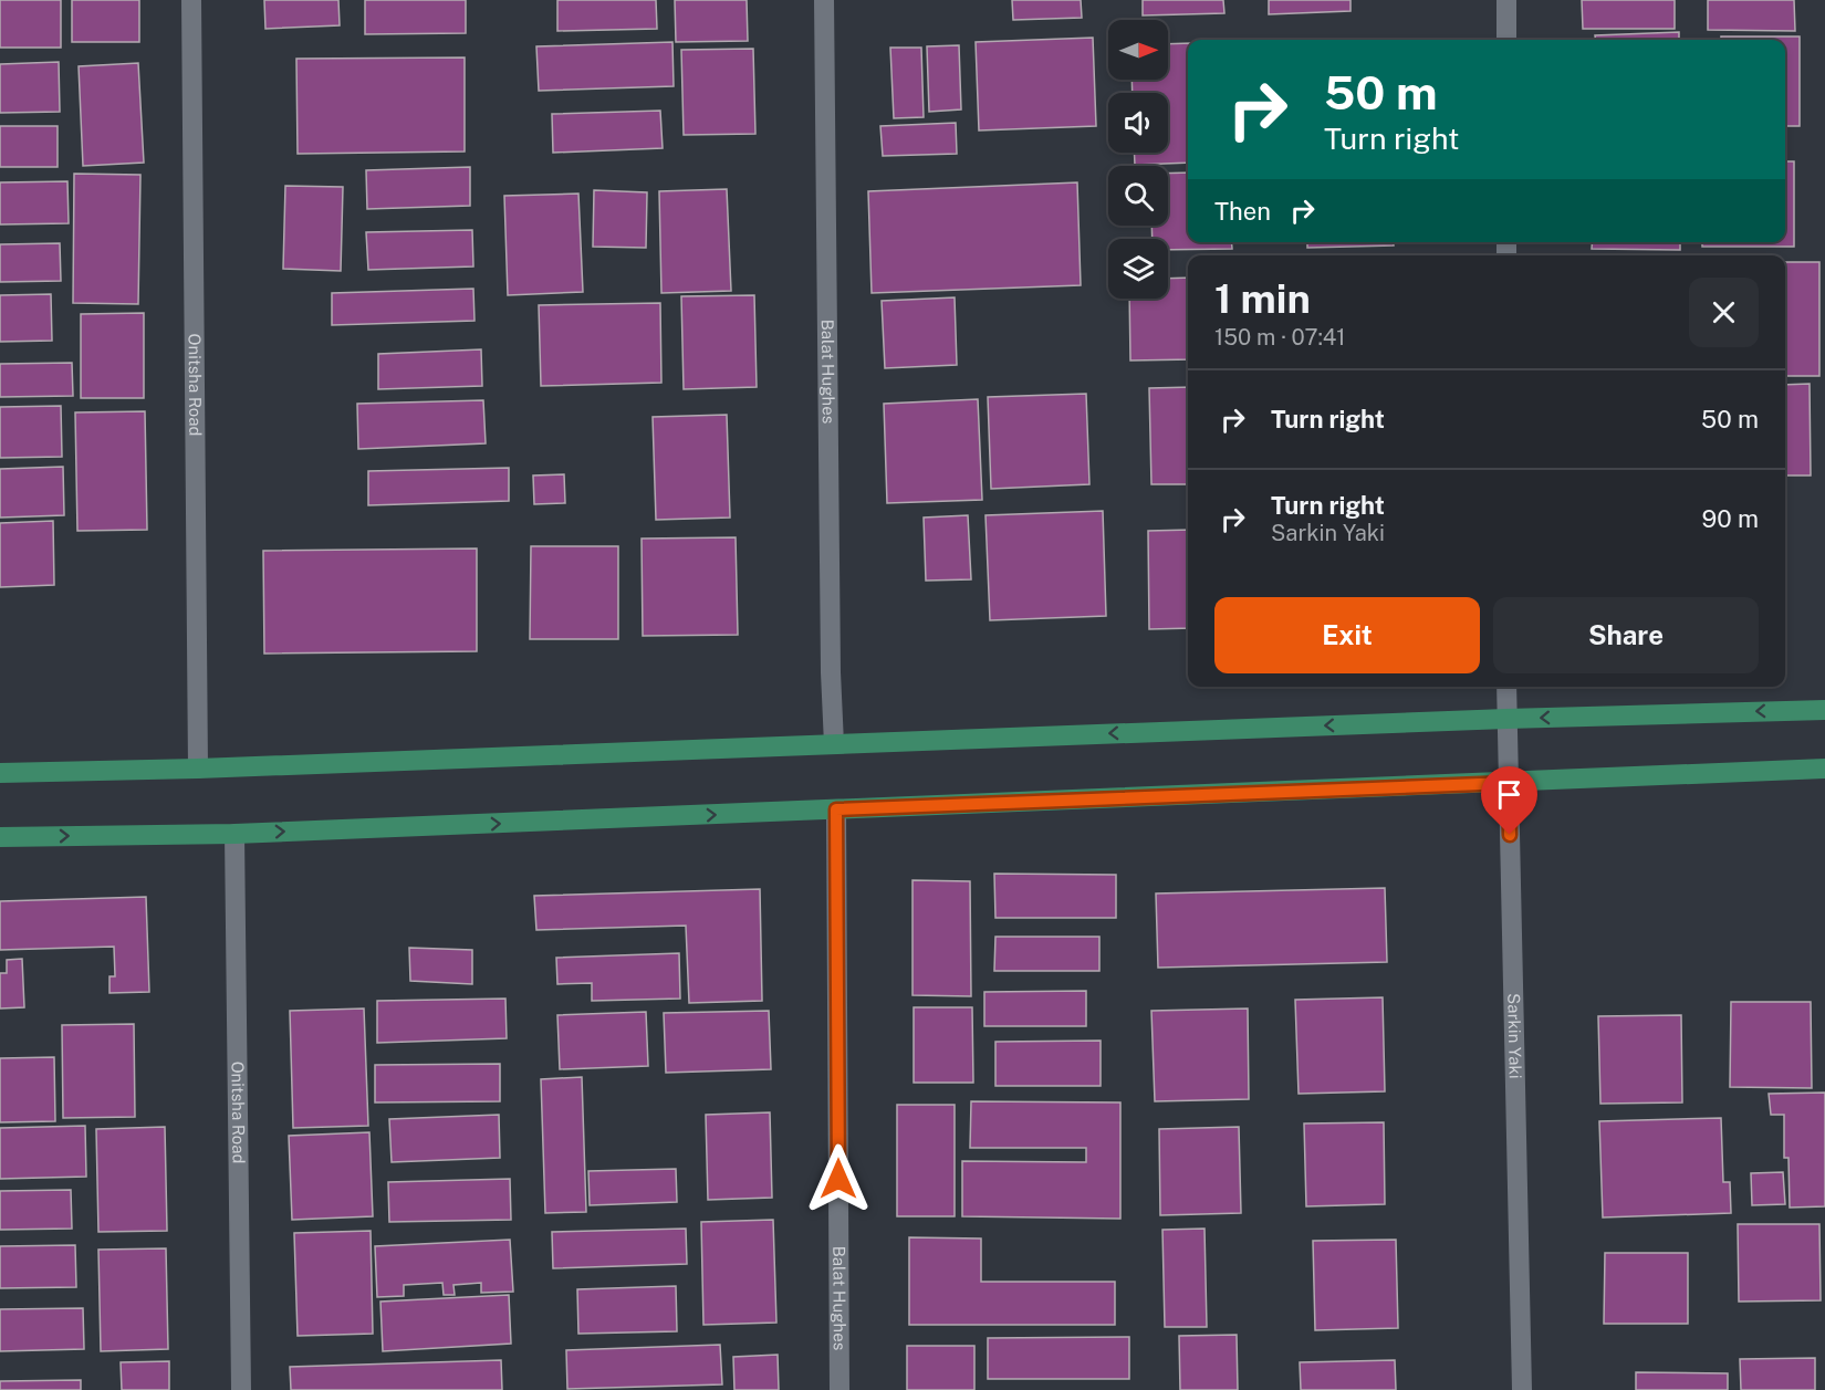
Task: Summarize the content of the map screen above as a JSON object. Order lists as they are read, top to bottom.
{
  "streets": {
    "street": ["Balat Hughes", "Onitsha Road", "Sarkin Yaki"]
  },
  "north": "right",
  "page": {
    "turn": ["50 m", "Turn right"],
    "then": "Then",
    "heading": ["1 min", "150 m · 07:41"],
    "list": [
      {
        "name": "Turn right",
        "value": "50 m"
      },
      {
        "name": "Turn right",
        "note": "Sarkin Yaki",
        "value": "90 m"
      }
    ],
    "buttons": ["Exit", "Share"]
  }
}
